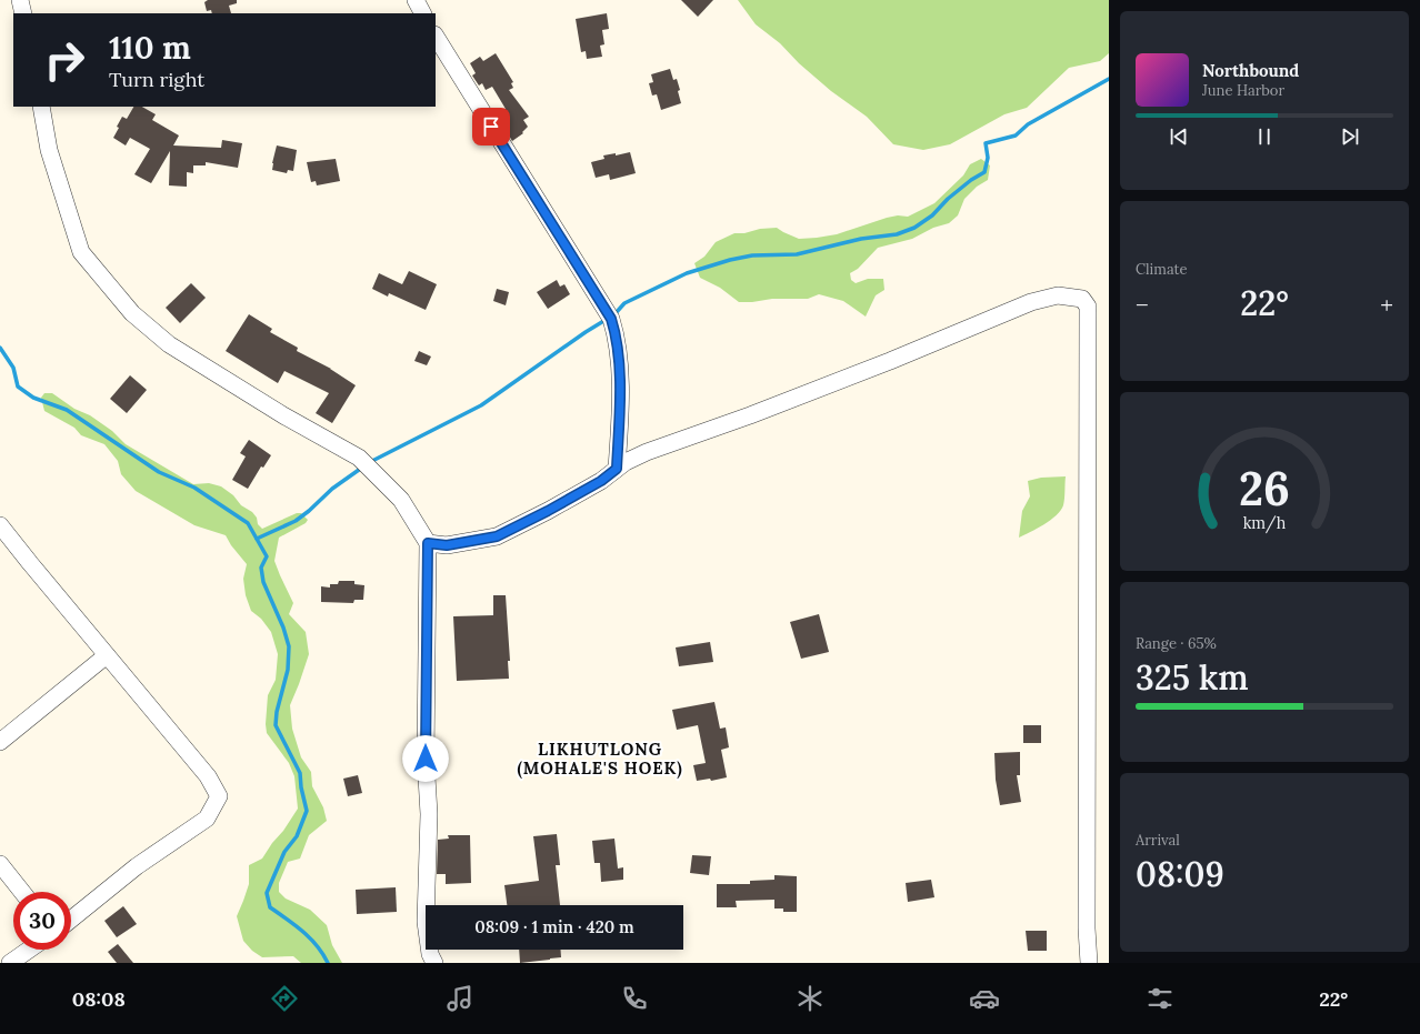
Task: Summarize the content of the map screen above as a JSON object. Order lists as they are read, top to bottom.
{
  "districts": ["LIKHUTLONG (MOHALE'S HOEK)"],
  "page": {
    "turn": ["110 m", "Turn right"],
    "song": ["Northbound", "June Harbor"],
    "tile": [
      "Climate",
      ["Range · 65%", "325 km"],
      ["Arrival", "08:09"]
    ],
    "heat": ["−", "22°", "+"],
    "limit": "30",
    "trip": "08:09 · 1 min · 420 m",
    "tabs": ["08:08", "22°"],
    "gauge": ["26", "km/h"]
  }
}
